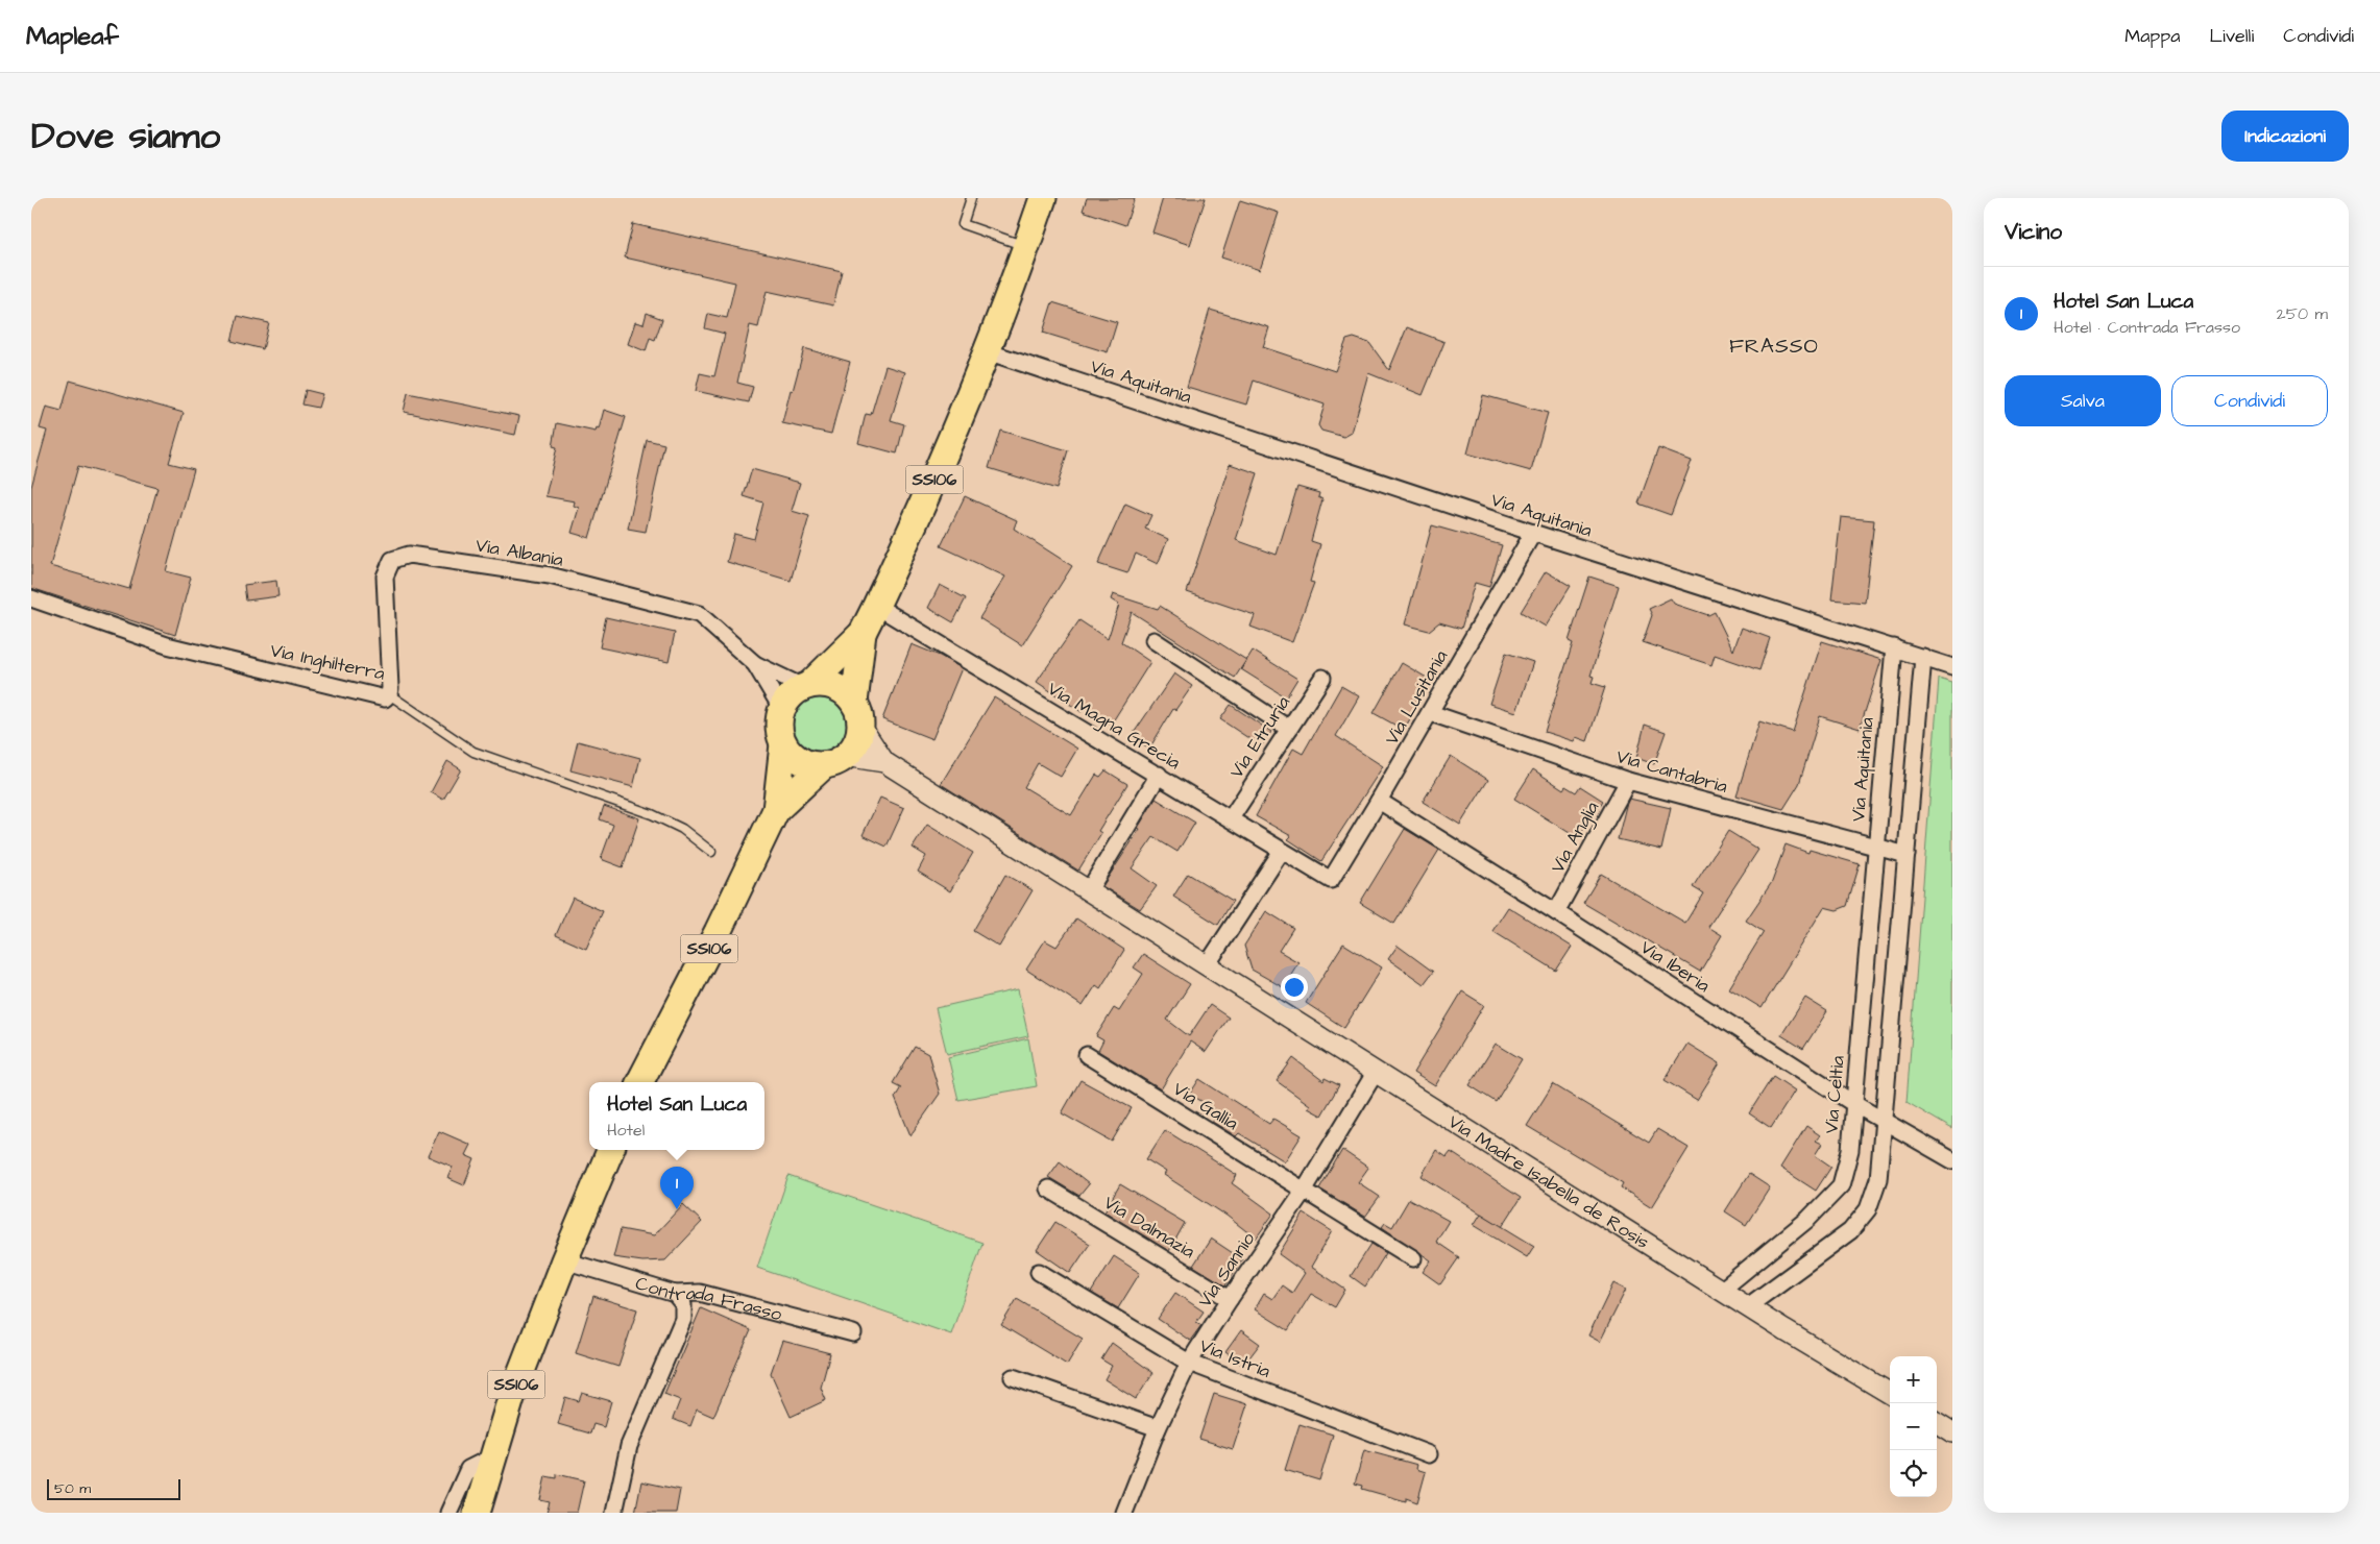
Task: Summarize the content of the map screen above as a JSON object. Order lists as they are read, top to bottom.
{
  "streets": {
    "main road": ["SS106"],
    "street": [
      "Via Aquitania",
      "Via Albania",
      "Via Inghilterra",
      "Via Lusitania",
      "Via Magna Grecia",
      "Via Etruria",
      "Via Cantabria",
      "Via Anglia",
      "Via Iberia",
      "Via Celtia",
      "Via Gallia",
      "Via Madre Isabella de Rosis",
      "Via Dalmazia",
      "Via Sannio",
      "Contrada Frasso",
      "Via Istria"
    ]
  },
  "crossings": [
    ["Via Aquitania", "SS106"],
    ["Via Aquitania", "Via Lusitania"],
    ["Via Aquitania", "Via Cantabria"],
    ["Via Aquitania", "Via Celtia"],
    ["SS106", "Via Albania"],
    ["SS106", "Via Magna Grecia"],
    ["SS106", "Via Madre Isabella de Rosis"],
    ["SS106", "Contrada Frasso"],
    ["Via Albania", "Via Inghilterra"],
    ["Via Albania", "Via Madre Isabella de Rosis"],
    ["Via Lusitania", "Via Magna Grecia"],
    ["Via Lusitania", "Via Cantabria"],
    ["Via Lusitania", "Via Iberia"],
    ["Via Magna Grecia", "Via Etruria"],
    ["Via Cantabria", "Via Anglia"],
    ["Via Cantabria", "Via Celtia"],
    ["Via Anglia", "Via Iberia"],
    ["Via Iberia", "Via Celtia"],
    ["Via Celtia", "Via Madre Isabella de Rosis"],
    ["Via Gallia", "Via Sannio"],
    ["Via Madre Isabella de Rosis", "Via Sannio"],
    ["Via Dalmazia", "Via Sannio"],
    ["Via Sannio", "Via Istria"]
  ],
  "districts": ["FRASSO"],
  "scale_bar": "50 m",
  "page": {
    "header": "Mapleaf",
    "nav": ["Mappa", "Livelli", "Condividi"],
    "title": "Dove siamo",
    "buttons": [
      "Indicazioni",
      ["Salva", "Condividi"]
    ],
    "heading": "Vicino",
    "list": [
      {
        "mark": "1",
        "name": "Hotel San Luca",
        "note": "Hotel · Contrada Frasso",
        "value": "250 m"
      }
    ],
    "popup": ["Hotel San Luca", "Hotel"],
    "pins": "1",
    "map_buttons": ["+", "−"],
    "scale": "50 m"
  }
}
